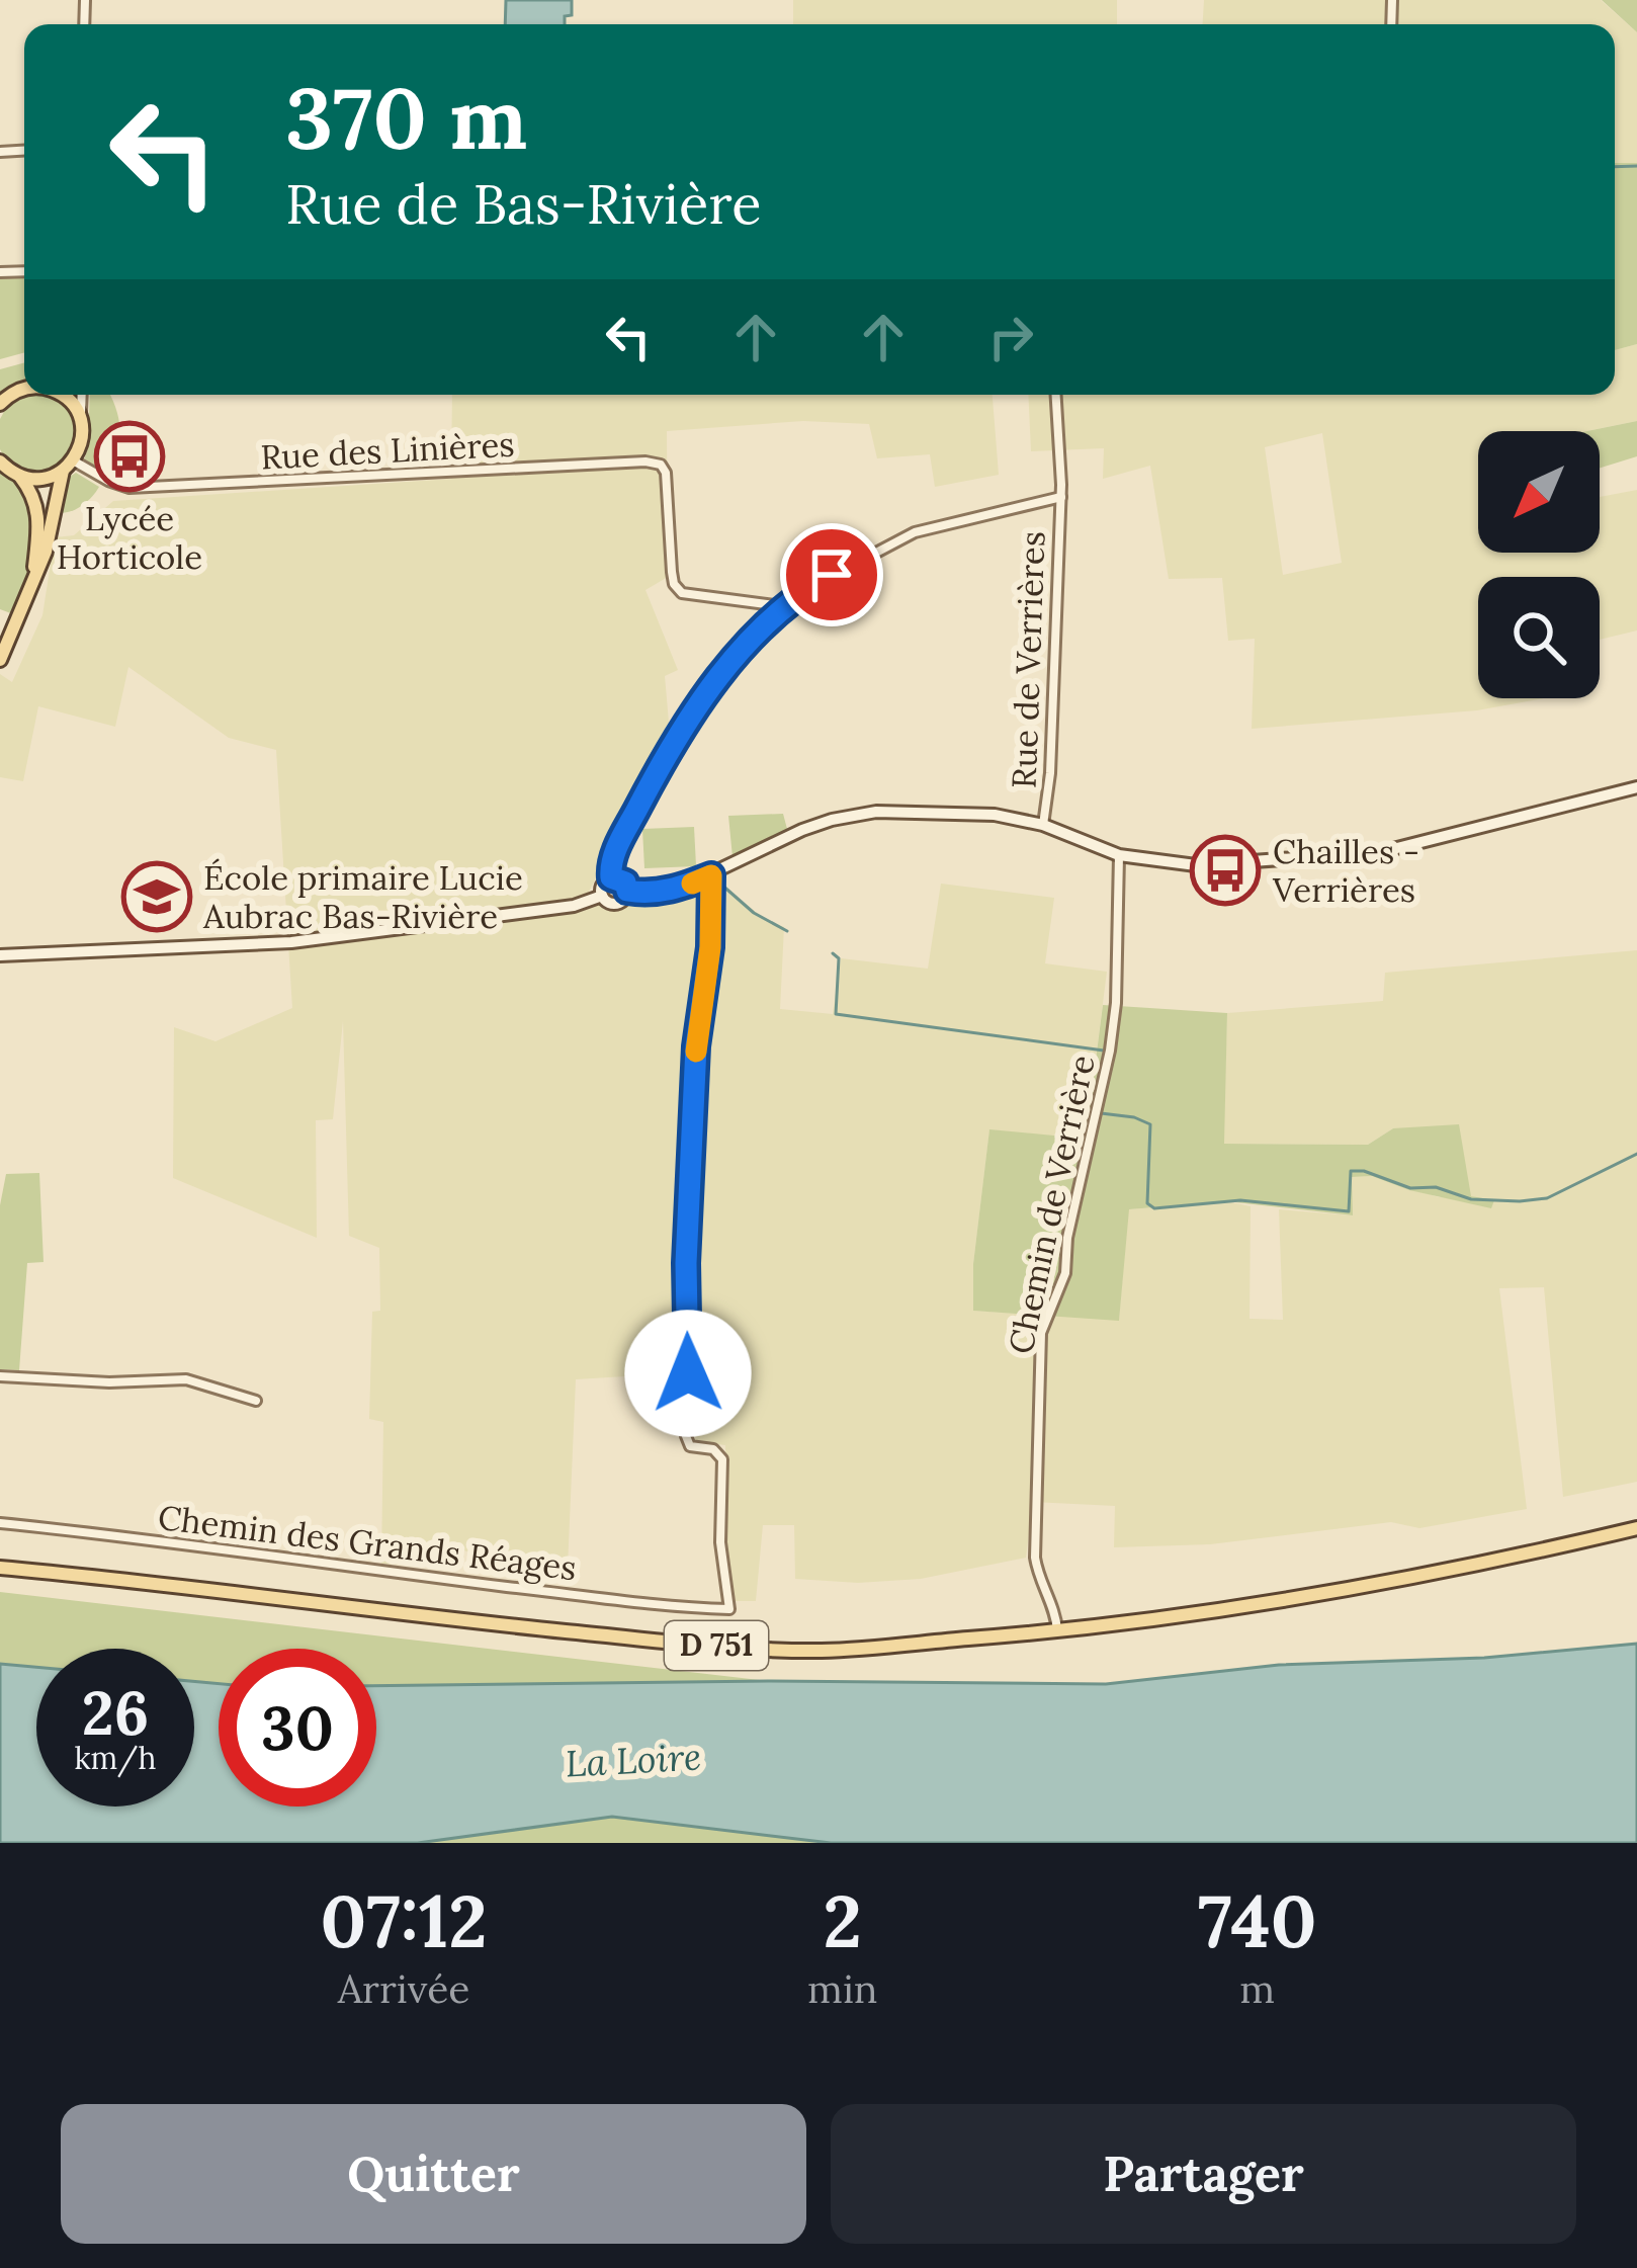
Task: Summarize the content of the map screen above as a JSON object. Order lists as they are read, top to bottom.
{
  "streets": {
    "main road": ["D 751"],
    "street": [
      "Rue des Linières",
      "Rue de Verrières",
      "Chemin de Verrière",
      "Chemin des Grands Réages"
    ]
  },
  "crossings": [
    ["Chemin de Verrière", "D 751"]
  ],
  "water": ["La Loire"],
  "places": {
    "bus stop": ["Lycée Horticole", "Chailles - Verrières"],
    "school or university": ["École primaire Lucie Aubrac Bas-Rivière"]
  },
  "north": "bottom left",
  "page": {
    "turn": ["370 m", "Rue de Bas-Rivière"],
    "speed": "26 km/h",
    "limit": "30",
    "eta": [
      "07:12",
      "Arrivée",
      "2",
      "min",
      "740",
      "m"
    ],
    "buttons": ["Quitter", "Partager"]
  }
}
